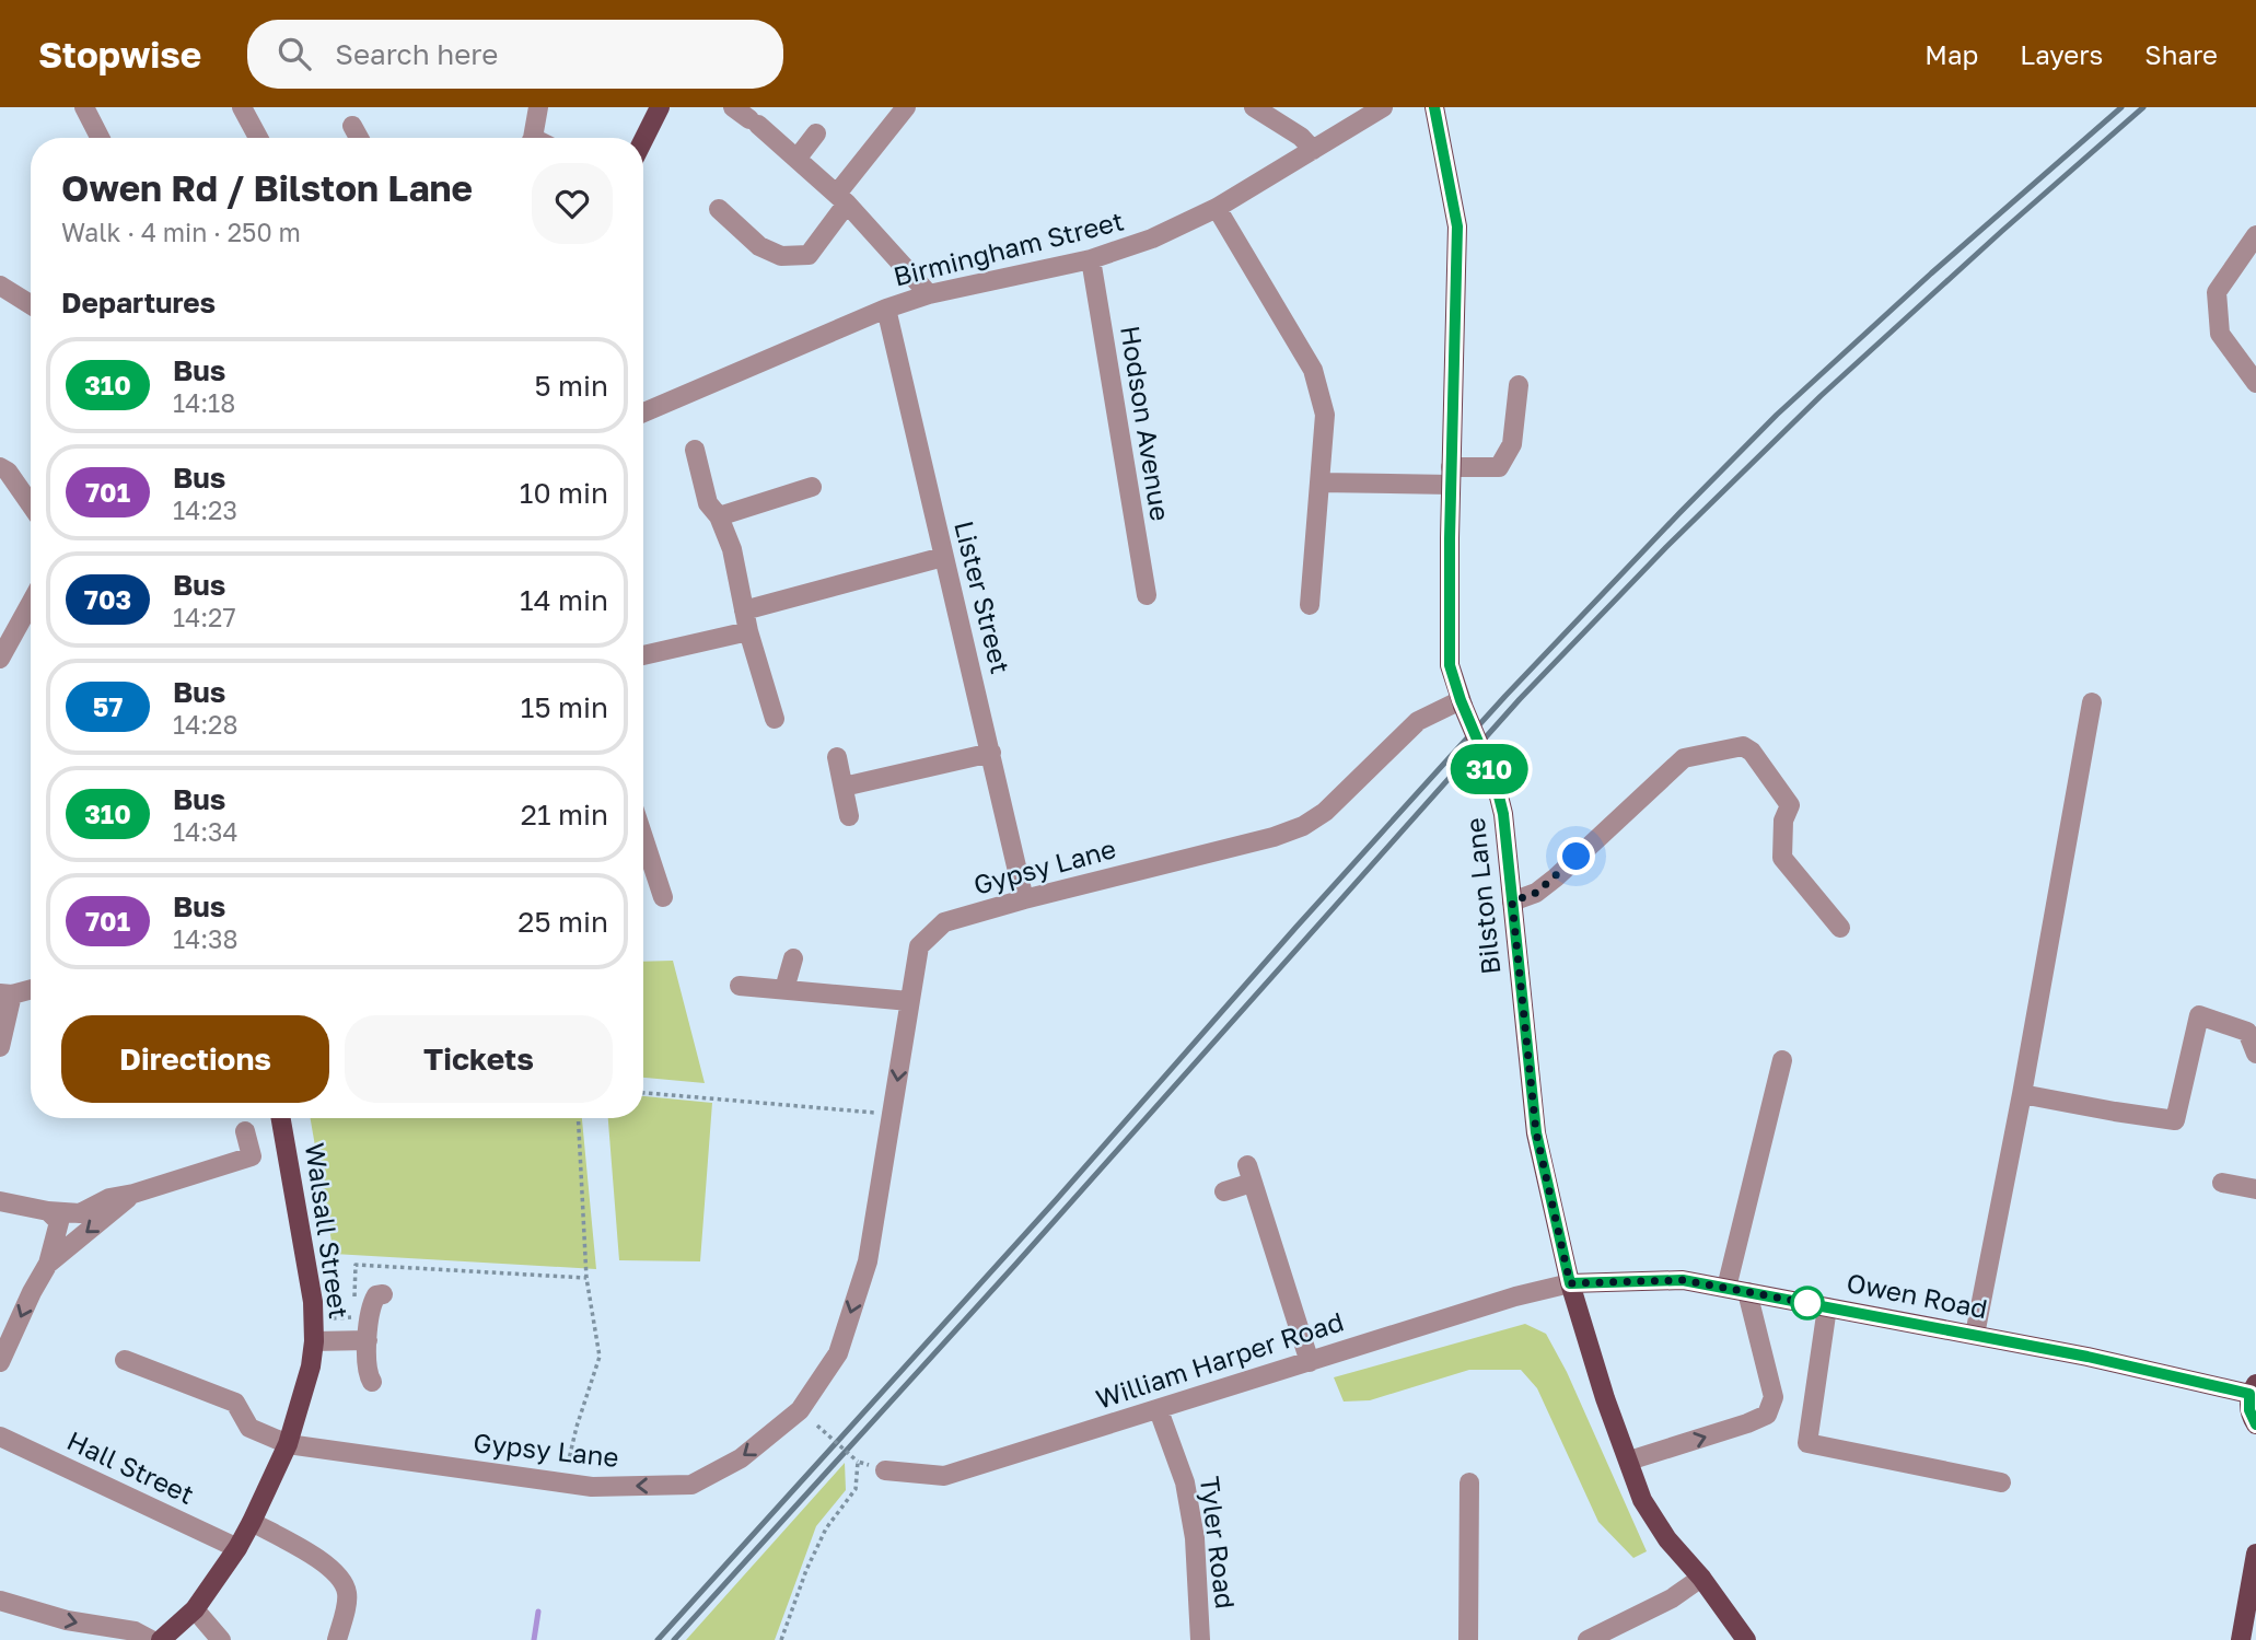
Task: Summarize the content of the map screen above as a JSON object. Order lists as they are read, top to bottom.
{
  "streets": {
    "main road": ["Bilston Lane", "Walsall Street", "Owen Road"],
    "street": [
      "Birmingham Street",
      "Hodson Avenue",
      "Lister Street",
      "Gypsy Lane",
      "William Harper Road",
      "Hall Street",
      "Tyler Road"
    ]
  },
  "crossings": [
    ["Birmingham Street", "Hodson Avenue"],
    ["Birmingham Street", "Lister Street"],
    ["Lister Street", "Gypsy Lane"],
    ["Gypsy Lane", "Bilston Lane"],
    ["Gypsy Lane", "Walsall Street"],
    ["Bilston Lane", "Owen Road"],
    ["Bilston Lane", "William Harper Road"],
    ["Walsall Street", "Hall Street"],
    ["Owen Road", "William Harper Road"],
    ["William Harper Road", "Tyler Road"]
  ],
  "lines": ["bus line 310"],
  "page": {
    "header": "Stopwise",
    "search": "Search here",
    "nav": ["Map", "Layers", "Share"],
    "on_map": "310",
    "heading": [
      ["Owen Rd / Bilston Lane", "Walk · 4 min · 250 m"],
      "Departures"
    ],
    "list": [
      {
        "mark": "310",
        "name": "Bus",
        "note": "14:18",
        "value": "5 min"
      },
      {
        "mark": "701",
        "name": "Bus",
        "note": "14:23",
        "value": "10 min"
      },
      {
        "mark": "703",
        "name": "Bus",
        "note": "14:27",
        "value": "14 min"
      },
      {
        "mark": "57",
        "name": "Bus",
        "note": "14:28",
        "value": "15 min"
      },
      {
        "mark": "310",
        "name": "Bus",
        "note": "14:34",
        "value": "21 min"
      },
      {
        "mark": "701",
        "name": "Bus",
        "note": "14:38",
        "value": "25 min"
      }
    ],
    "buttons": ["Directions", "Tickets"]
  }
}
